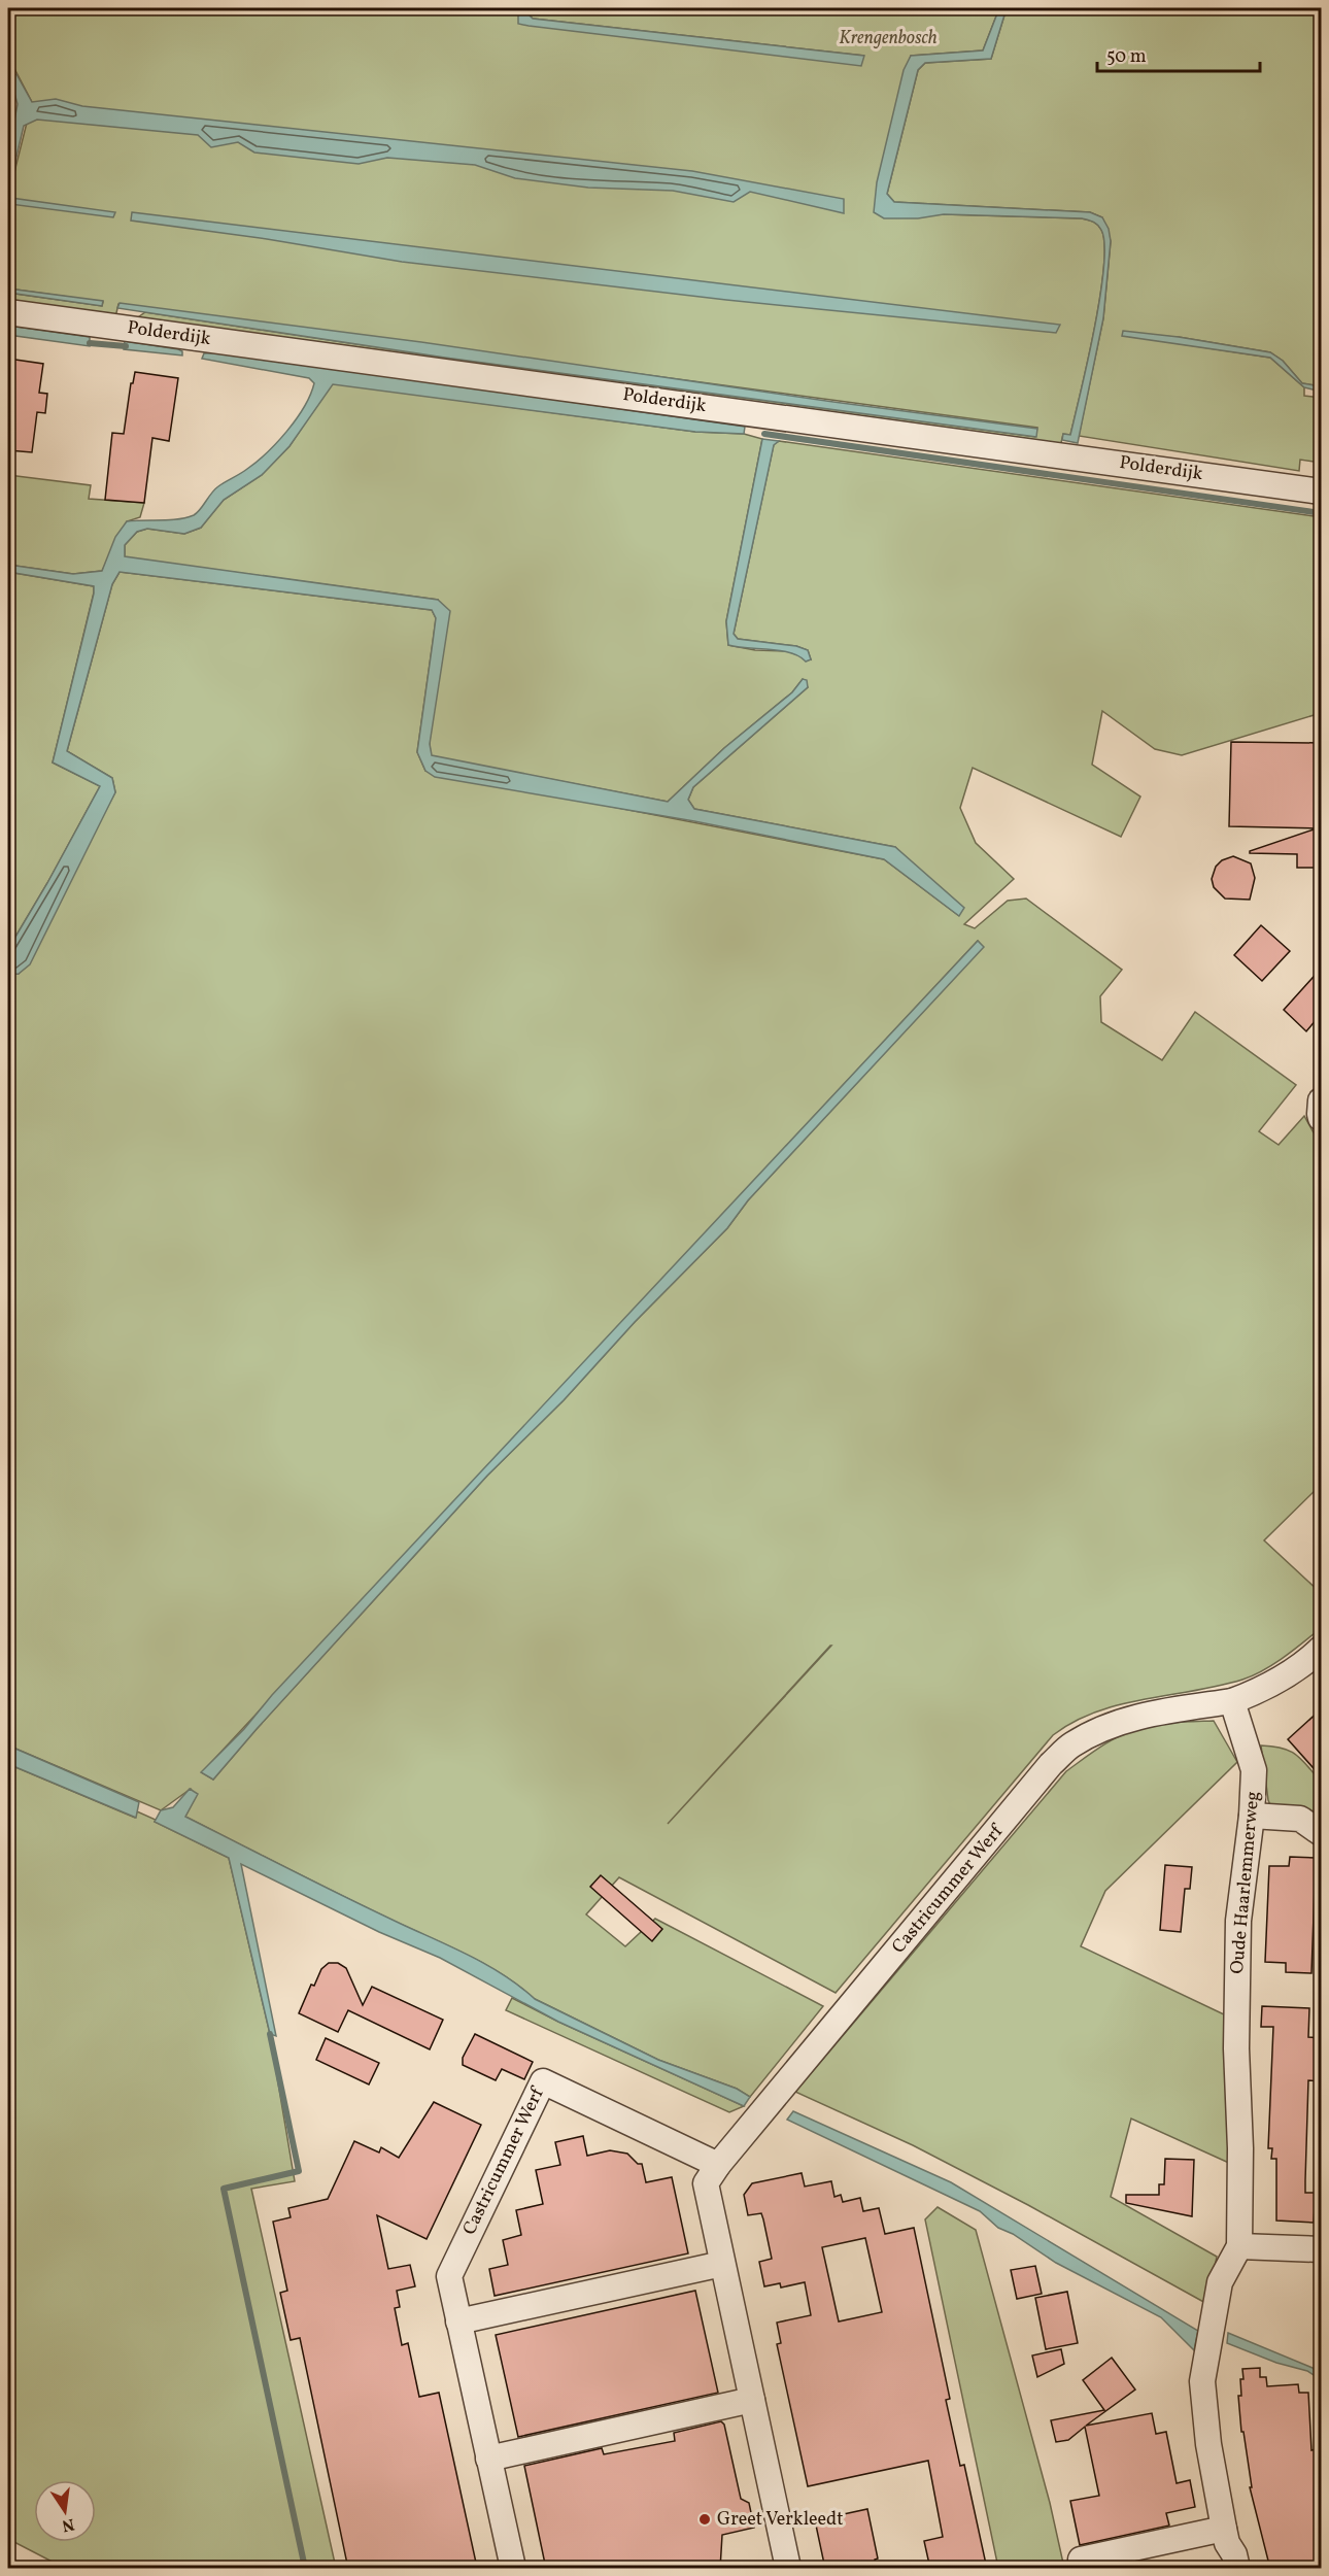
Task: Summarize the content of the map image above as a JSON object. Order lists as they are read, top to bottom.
{
  "streets": {
    "street": ["Polderdijk", "Oude Haarlemmerweg", "Castricummer Werf"]
  },
  "crossings": [
    ["Oude Haarlemmerweg", "Castricummer Werf"]
  ],
  "parks": ["Krengenbosch"],
  "places": ["Greet Verkleedt"],
  "scale_bar": "50 m",
  "north": "bottom"
}
